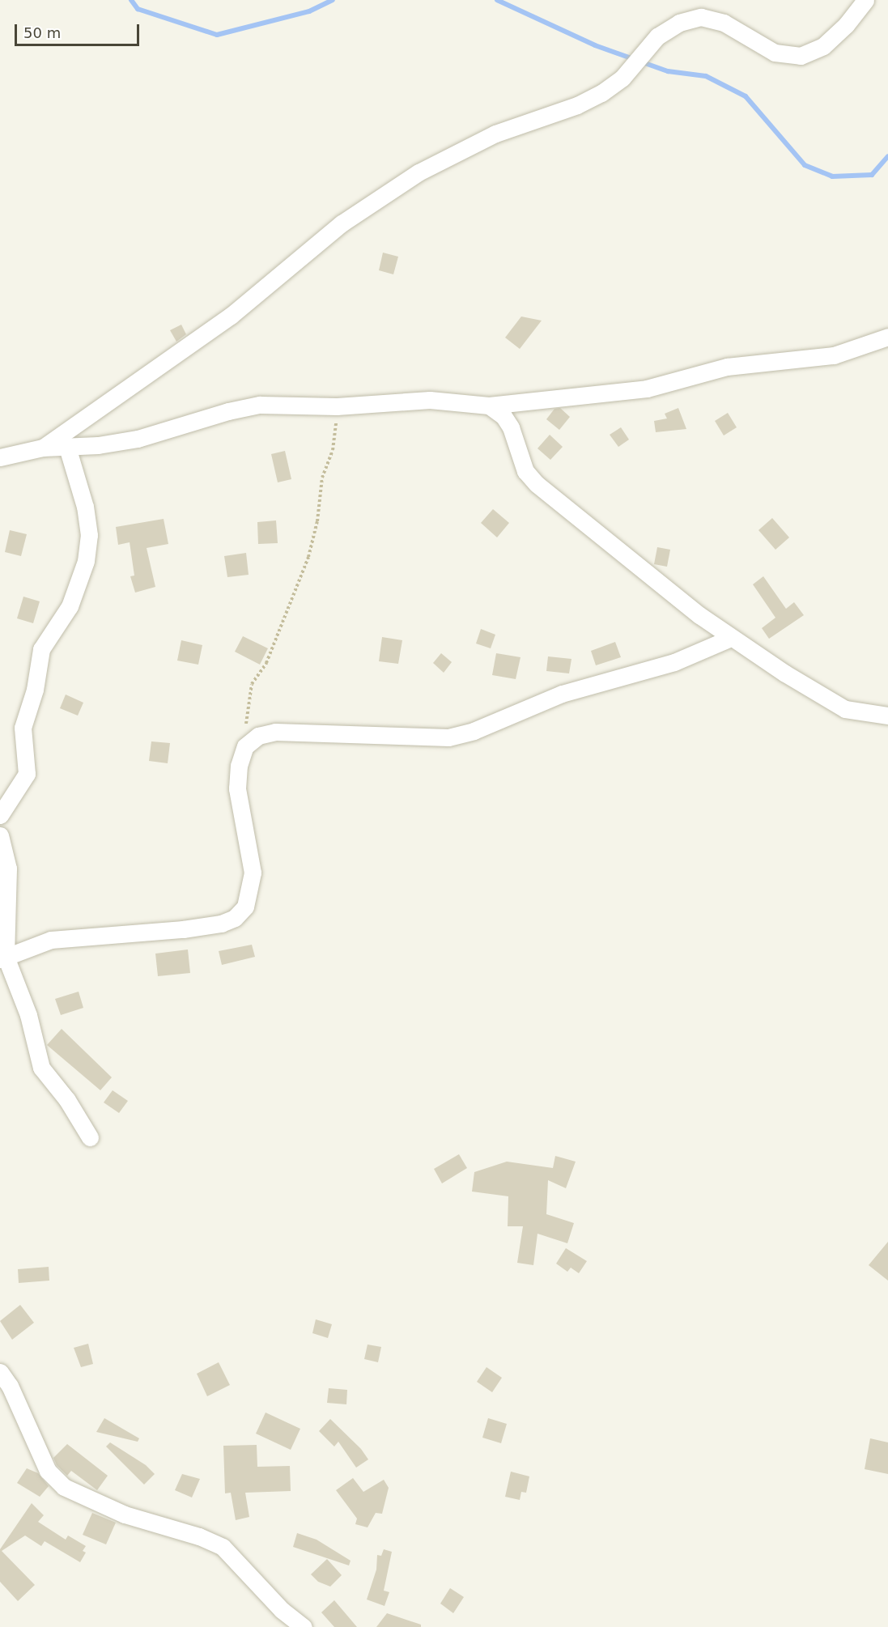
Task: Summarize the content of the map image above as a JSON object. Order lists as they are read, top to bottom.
{
  "scale_bar": "50 m"
}
